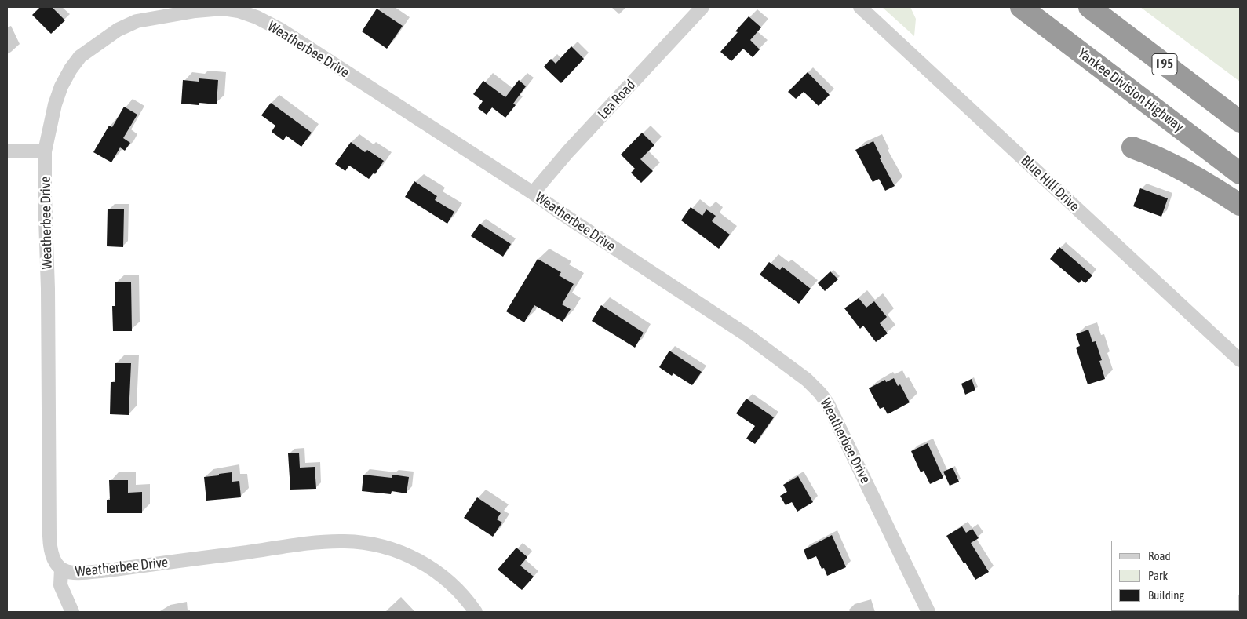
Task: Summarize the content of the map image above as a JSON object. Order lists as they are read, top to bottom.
{
  "streets": {
    "highway": ["I 95", "Yankee Division Highway"],
    "street": ["Weatherbee Drive", "Lea Road", "Blue Hill Drive"]
  },
  "crossings": [
    ["Weatherbee Drive", "Lea Road"]
  ],
  "legend": ["Road", "Park", "Building"]
}
